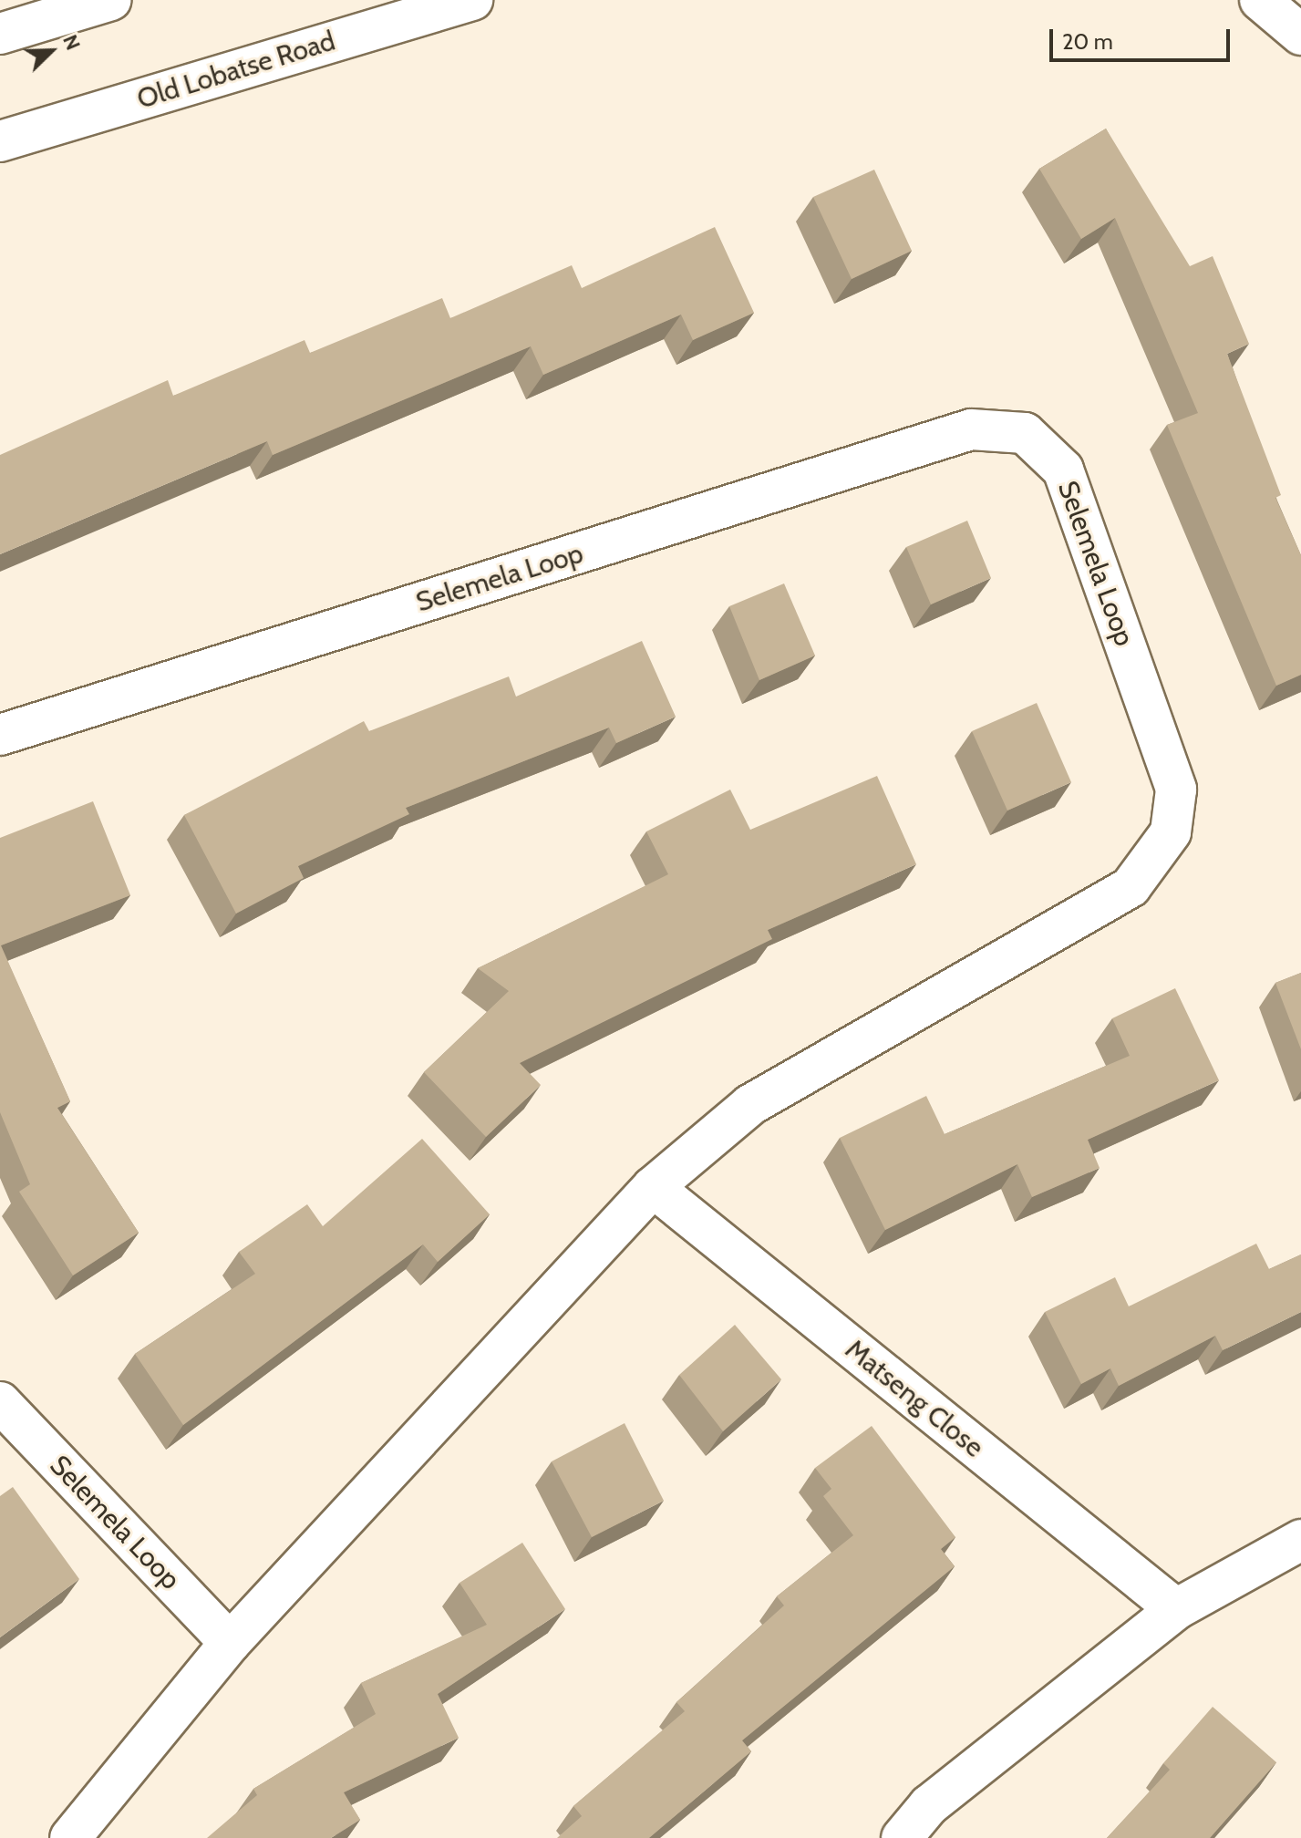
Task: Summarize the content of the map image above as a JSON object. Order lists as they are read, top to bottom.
{
  "streets": {
    "street": ["Old Lobatse Road", "Selemela Loop", "Matseng Close"]
  },
  "crossings": [
    ["Selemela Loop", "Matseng Close"]
  ],
  "scale_bar": "20 m",
  "north": "top right"
}
